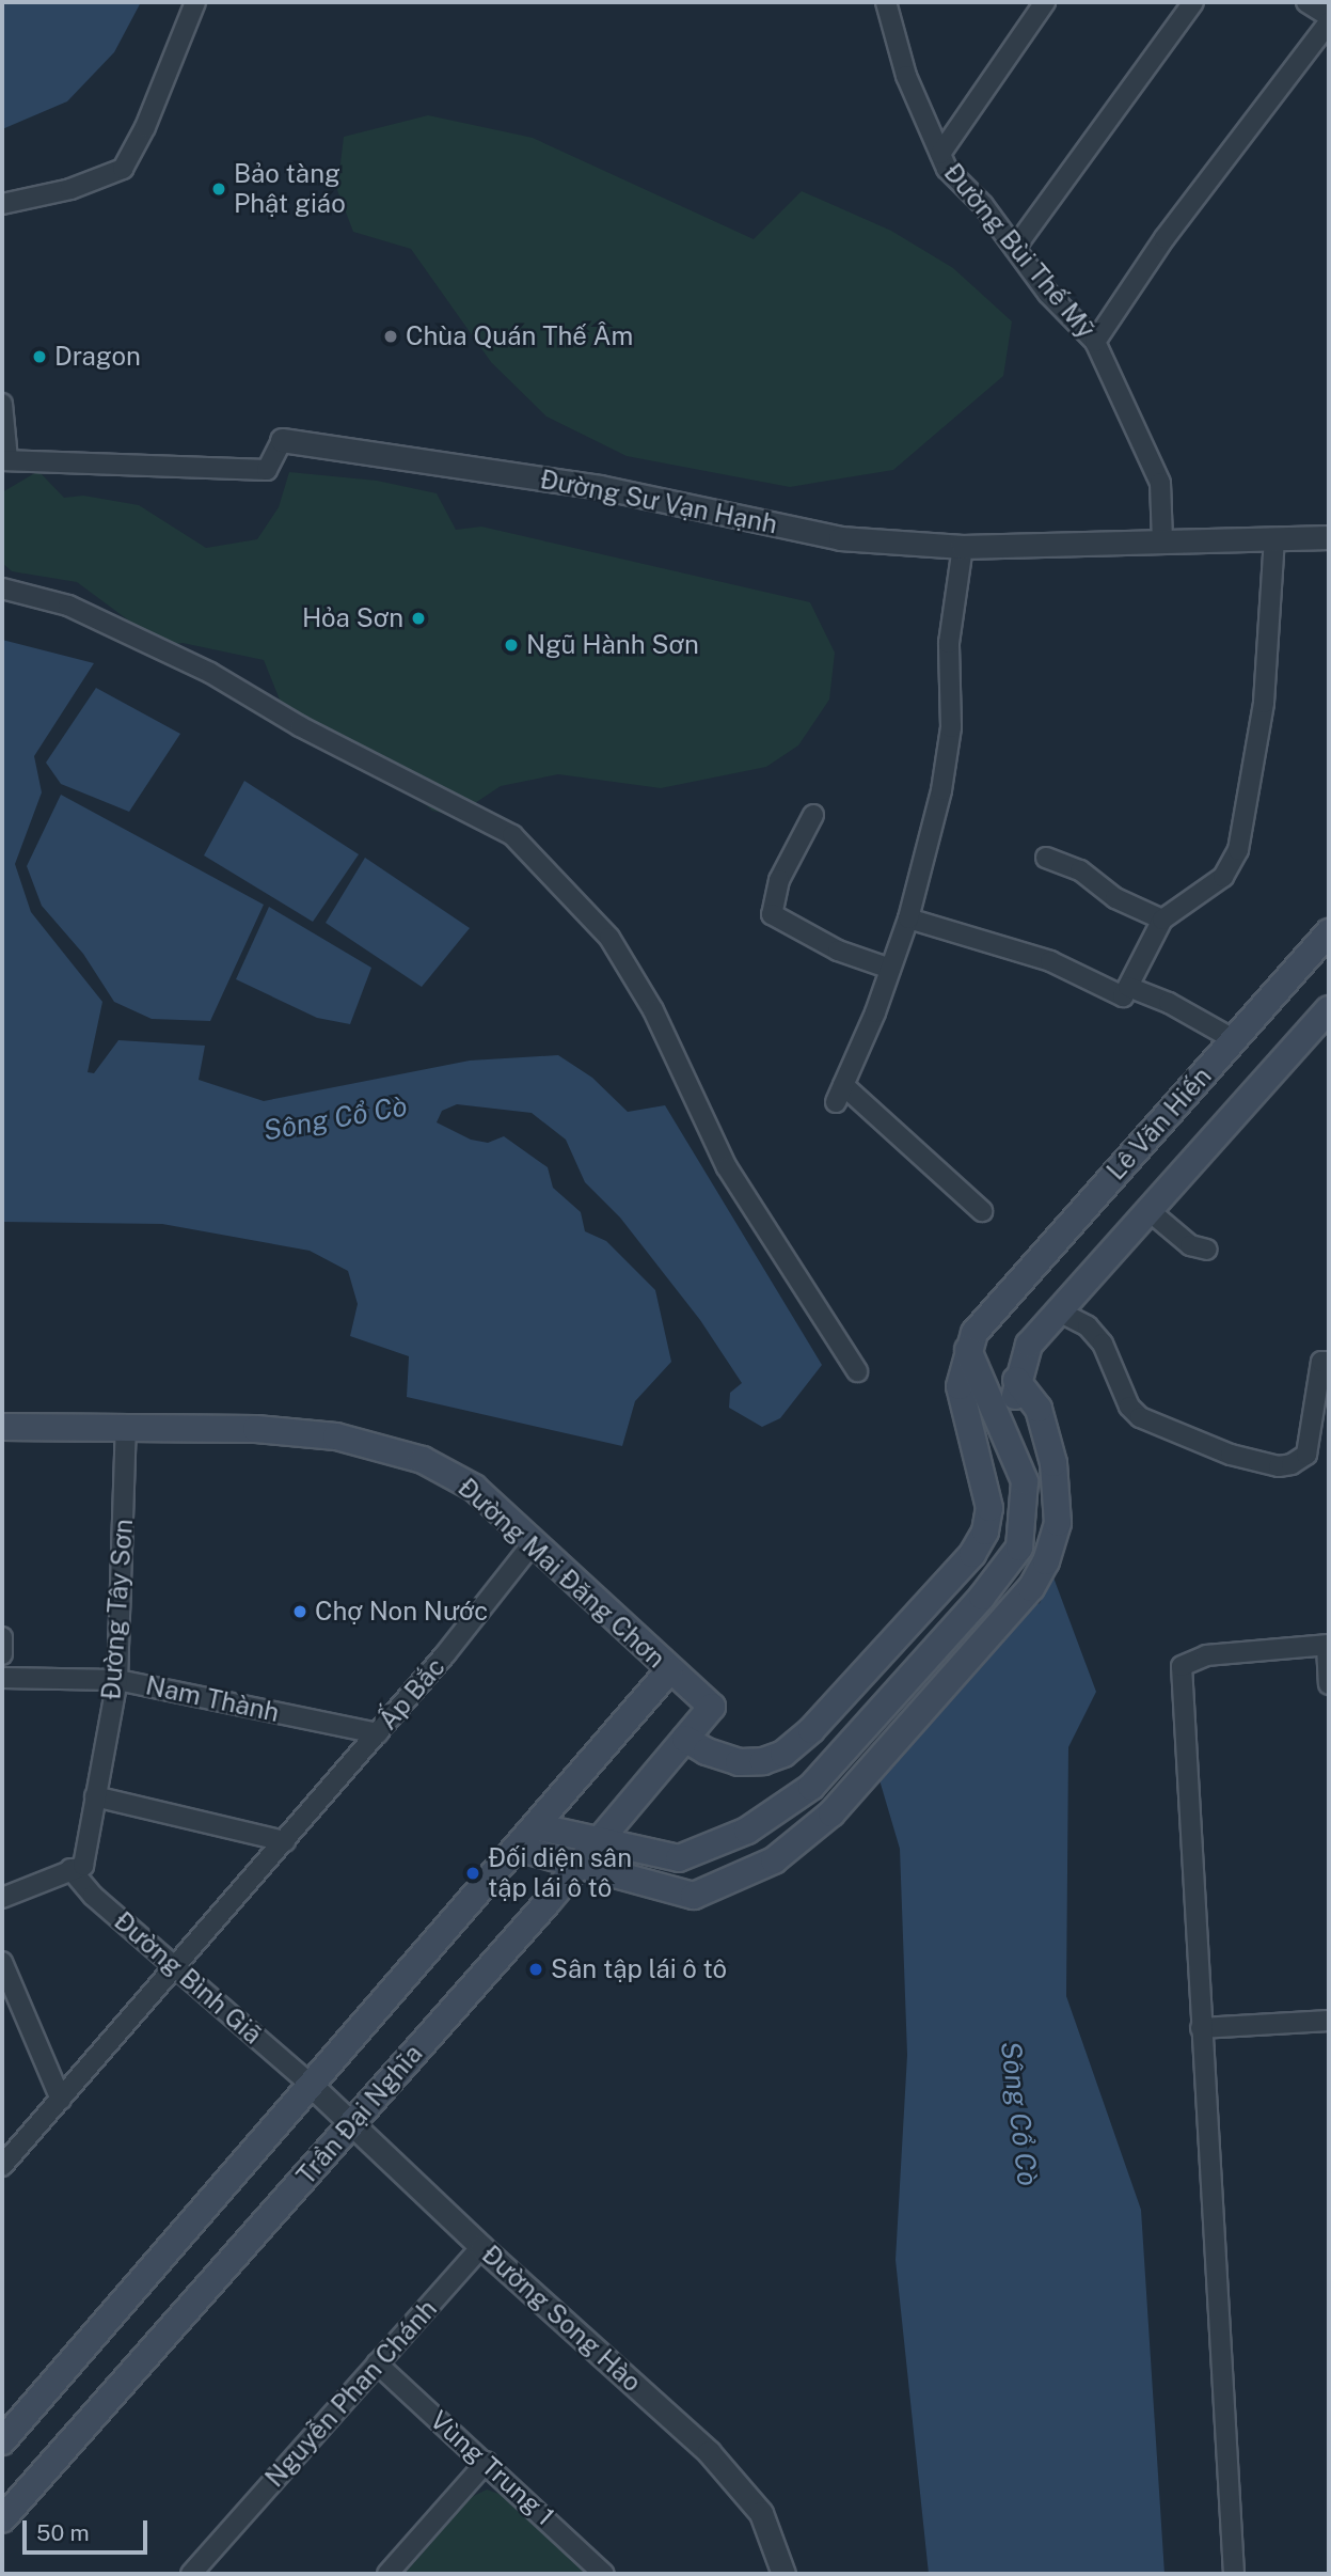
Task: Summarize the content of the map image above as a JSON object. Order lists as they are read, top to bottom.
{
  "streets": {
    "main road": ["Lê Văn Hiến", "Đường Mai Đăng Chơn", "Trần Đại Nghĩa"],
    "street": [
      "Đường Bùi Thế Mỹ",
      "Đường Sư Vạn Hạnh",
      "Đường Tây Sơn",
      "Ấp Bắc",
      "Nam Thành",
      "Đường Bình Giã",
      "Đường Song Hào",
      "Nguyễn Phan Chánh",
      "Vùng Trung 1"
    ]
  },
  "crossings": [
    ["Đường Bùi Thế Mỹ", "Đường Sư Vạn Hạnh"],
    ["Đường Mai Đăng Chơn", "Đường Tây Sơn"],
    ["Đường Mai Đăng Chơn", "Ấp Bắc"],
    ["Đường Mai Đăng Chơn", "Trần Đại Nghĩa"],
    ["Đường Tây Sơn", "Nam Thành"],
    ["Đường Tây Sơn", "Đường Bình Giã"],
    ["Ấp Bắc", "Nam Thành"],
    ["Ấp Bắc", "Đường Bình Giã"],
    ["Đường Bình Giã", "Đường Song Hào"],
    ["Trần Đại Nghĩa", "Đường Song Hào"],
    ["Đường Song Hào", "Nguyễn Phan Chánh"],
    ["Nguyễn Phan Chánh", "Vùng Trung 1"]
  ],
  "water": ["Sông Cổ Cò"],
  "places": [
    "Bảo tàng Phật giáo",
    "Chùa Quán Thế Âm",
    "Dragon",
    "Hỏa Sơn",
    "Ngũ Hành Sơn",
    "Chợ Non Nước",
    "Đối diện sân tập lái ô tô",
    "Sân tập lái ô tô"
  ],
  "scale_bar": "50 m"
}
